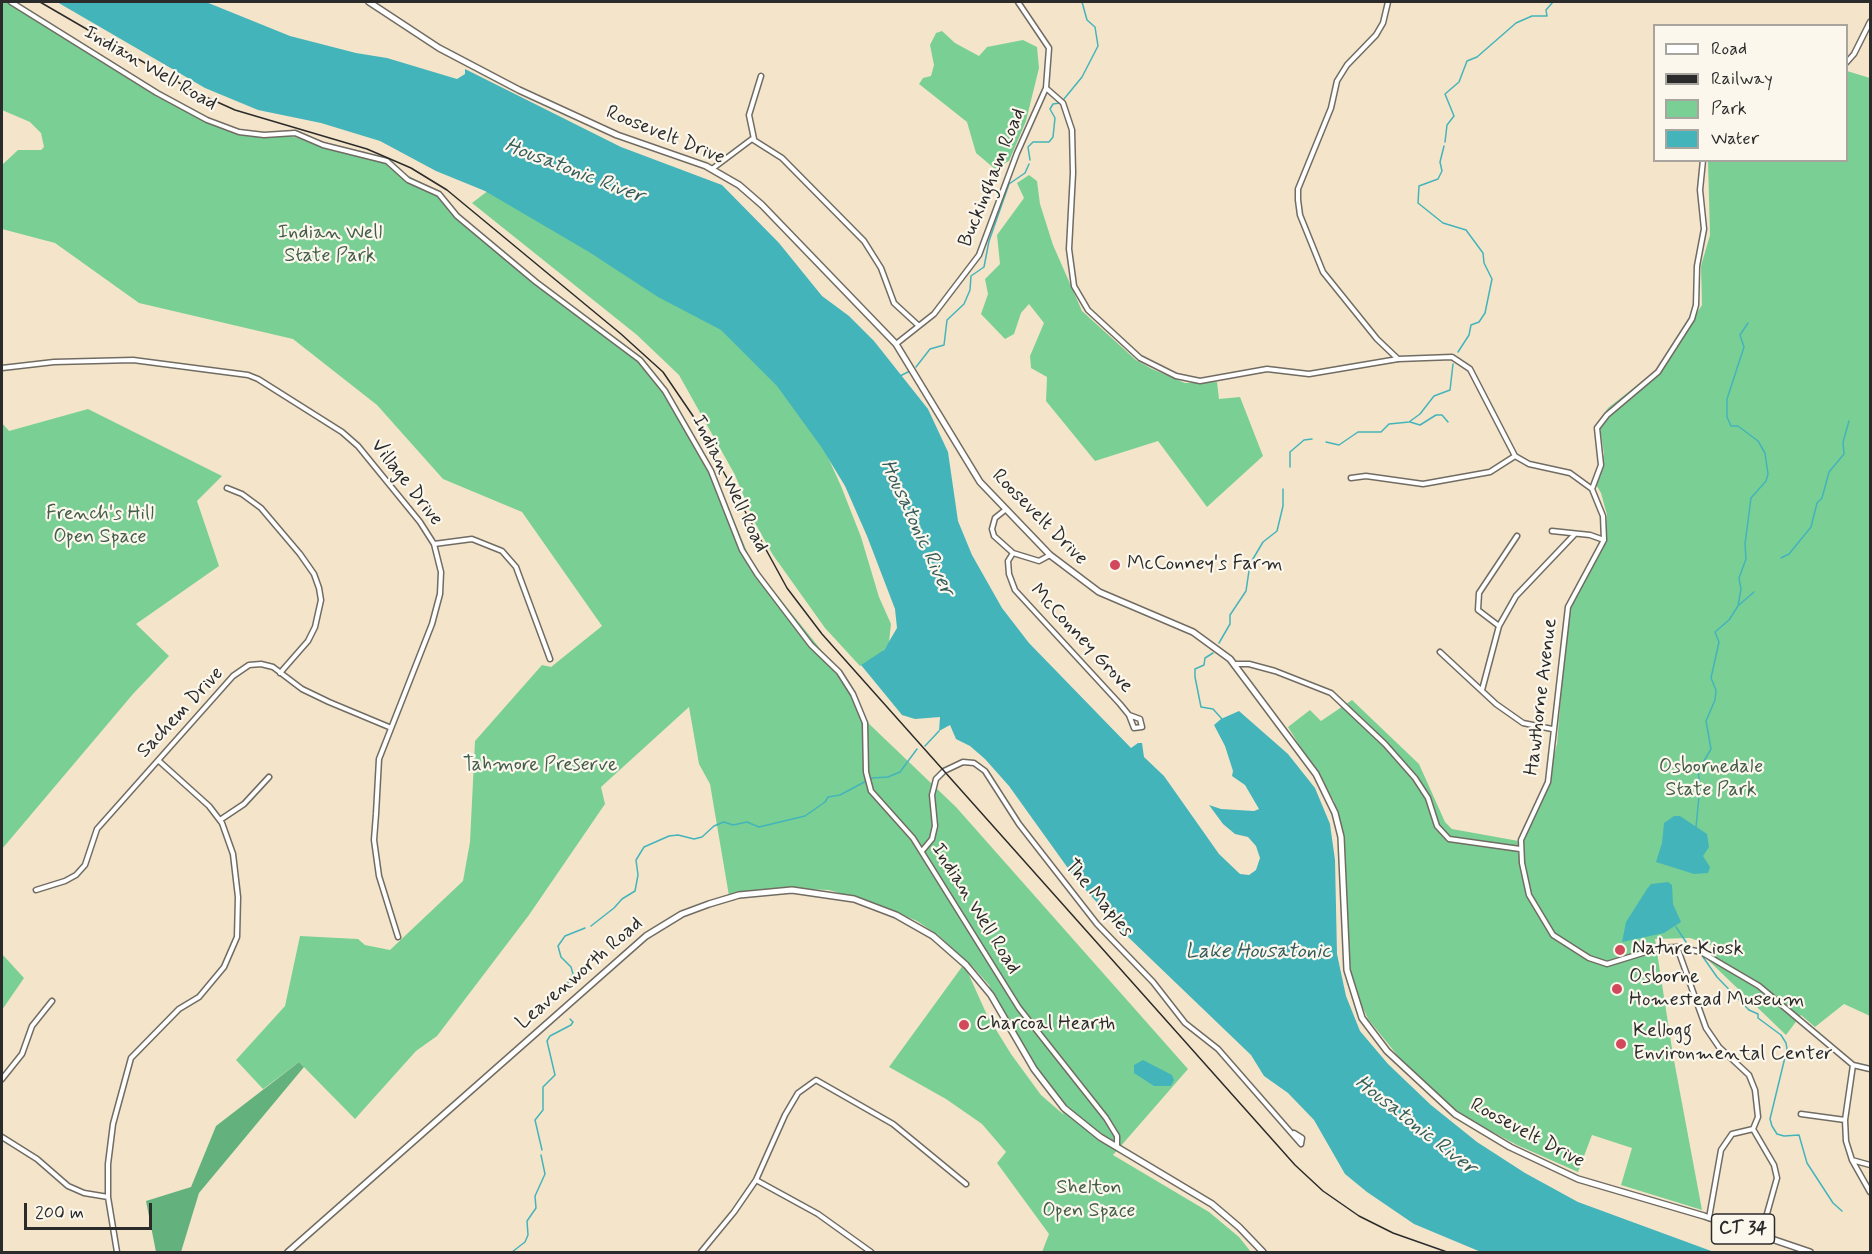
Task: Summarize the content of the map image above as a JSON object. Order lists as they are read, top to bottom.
{
  "streets": {
    "main road": ["Roosevelt Drive", "Leavenworth Road", "CT 34"],
    "street": [
      "Indian Well Road",
      "Buckingham Road",
      "Village Drive",
      "McConney Grove",
      "Hawthorne Avenue",
      "Sachem Drive",
      "The Maples"
    ]
  },
  "crossings": [
    ["Indian Well Road", "The Maples"],
    ["Indian Well Road", "Leavenworth Road"],
    ["Roosevelt Drive", "Buckingham Road"],
    ["Roosevelt Drive", "McConney Grove"],
    ["Village Drive", "Sachem Drive"]
  ],
  "water": ["Housatonic River", "Lake Housatonic"],
  "parks": [
    "Indian Well State Park",
    "French's Hill Open Space",
    "Tahmore Preserve",
    "Osbornedale State Park",
    "Shelton Open Space"
  ],
  "places": [
    "McConney's Farm",
    "Nature Kiosk",
    "Osborne Homestead Museum",
    "Charcoal Hearth",
    "Kellogg Environmental Center"
  ],
  "legend": [
    "Road",
    "Railway",
    "Park",
    "Water"
  ],
  "scale_bar": "200 m"
}
